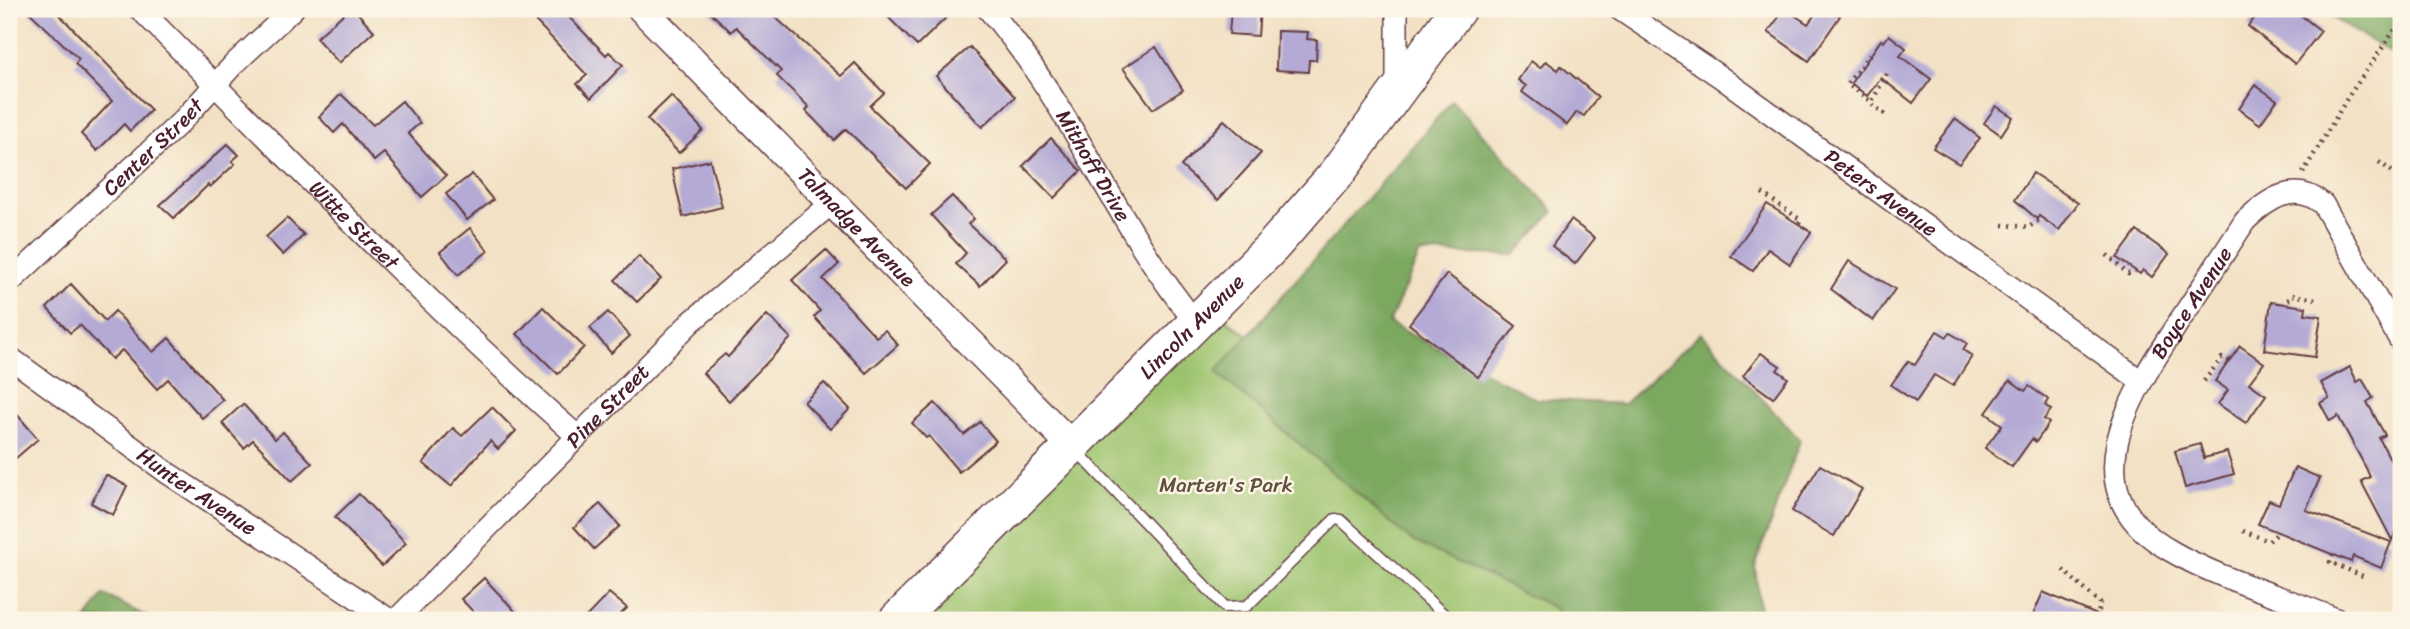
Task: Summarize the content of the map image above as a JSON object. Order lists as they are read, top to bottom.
{
  "streets": {
    "main road": ["Lincoln Avenue"],
    "street": [
      "Center Street",
      "Mithoff Drive",
      "Peters Avenue",
      "Witte Street",
      "Talmadge Avenue",
      "Boyce Avenue",
      "Pine Street",
      "Hunter Avenue"
    ]
  },
  "crossings": [
    ["Center Street", "Witte Street"],
    ["Mithoff Drive", "Lincoln Avenue"],
    ["Peters Avenue", "Boyce Avenue"],
    ["Witte Street", "Pine Street"],
    ["Talmadge Avenue", "Lincoln Avenue"],
    ["Talmadge Avenue", "Pine Street"]
  ],
  "parks": ["Marten's Park"]
}
